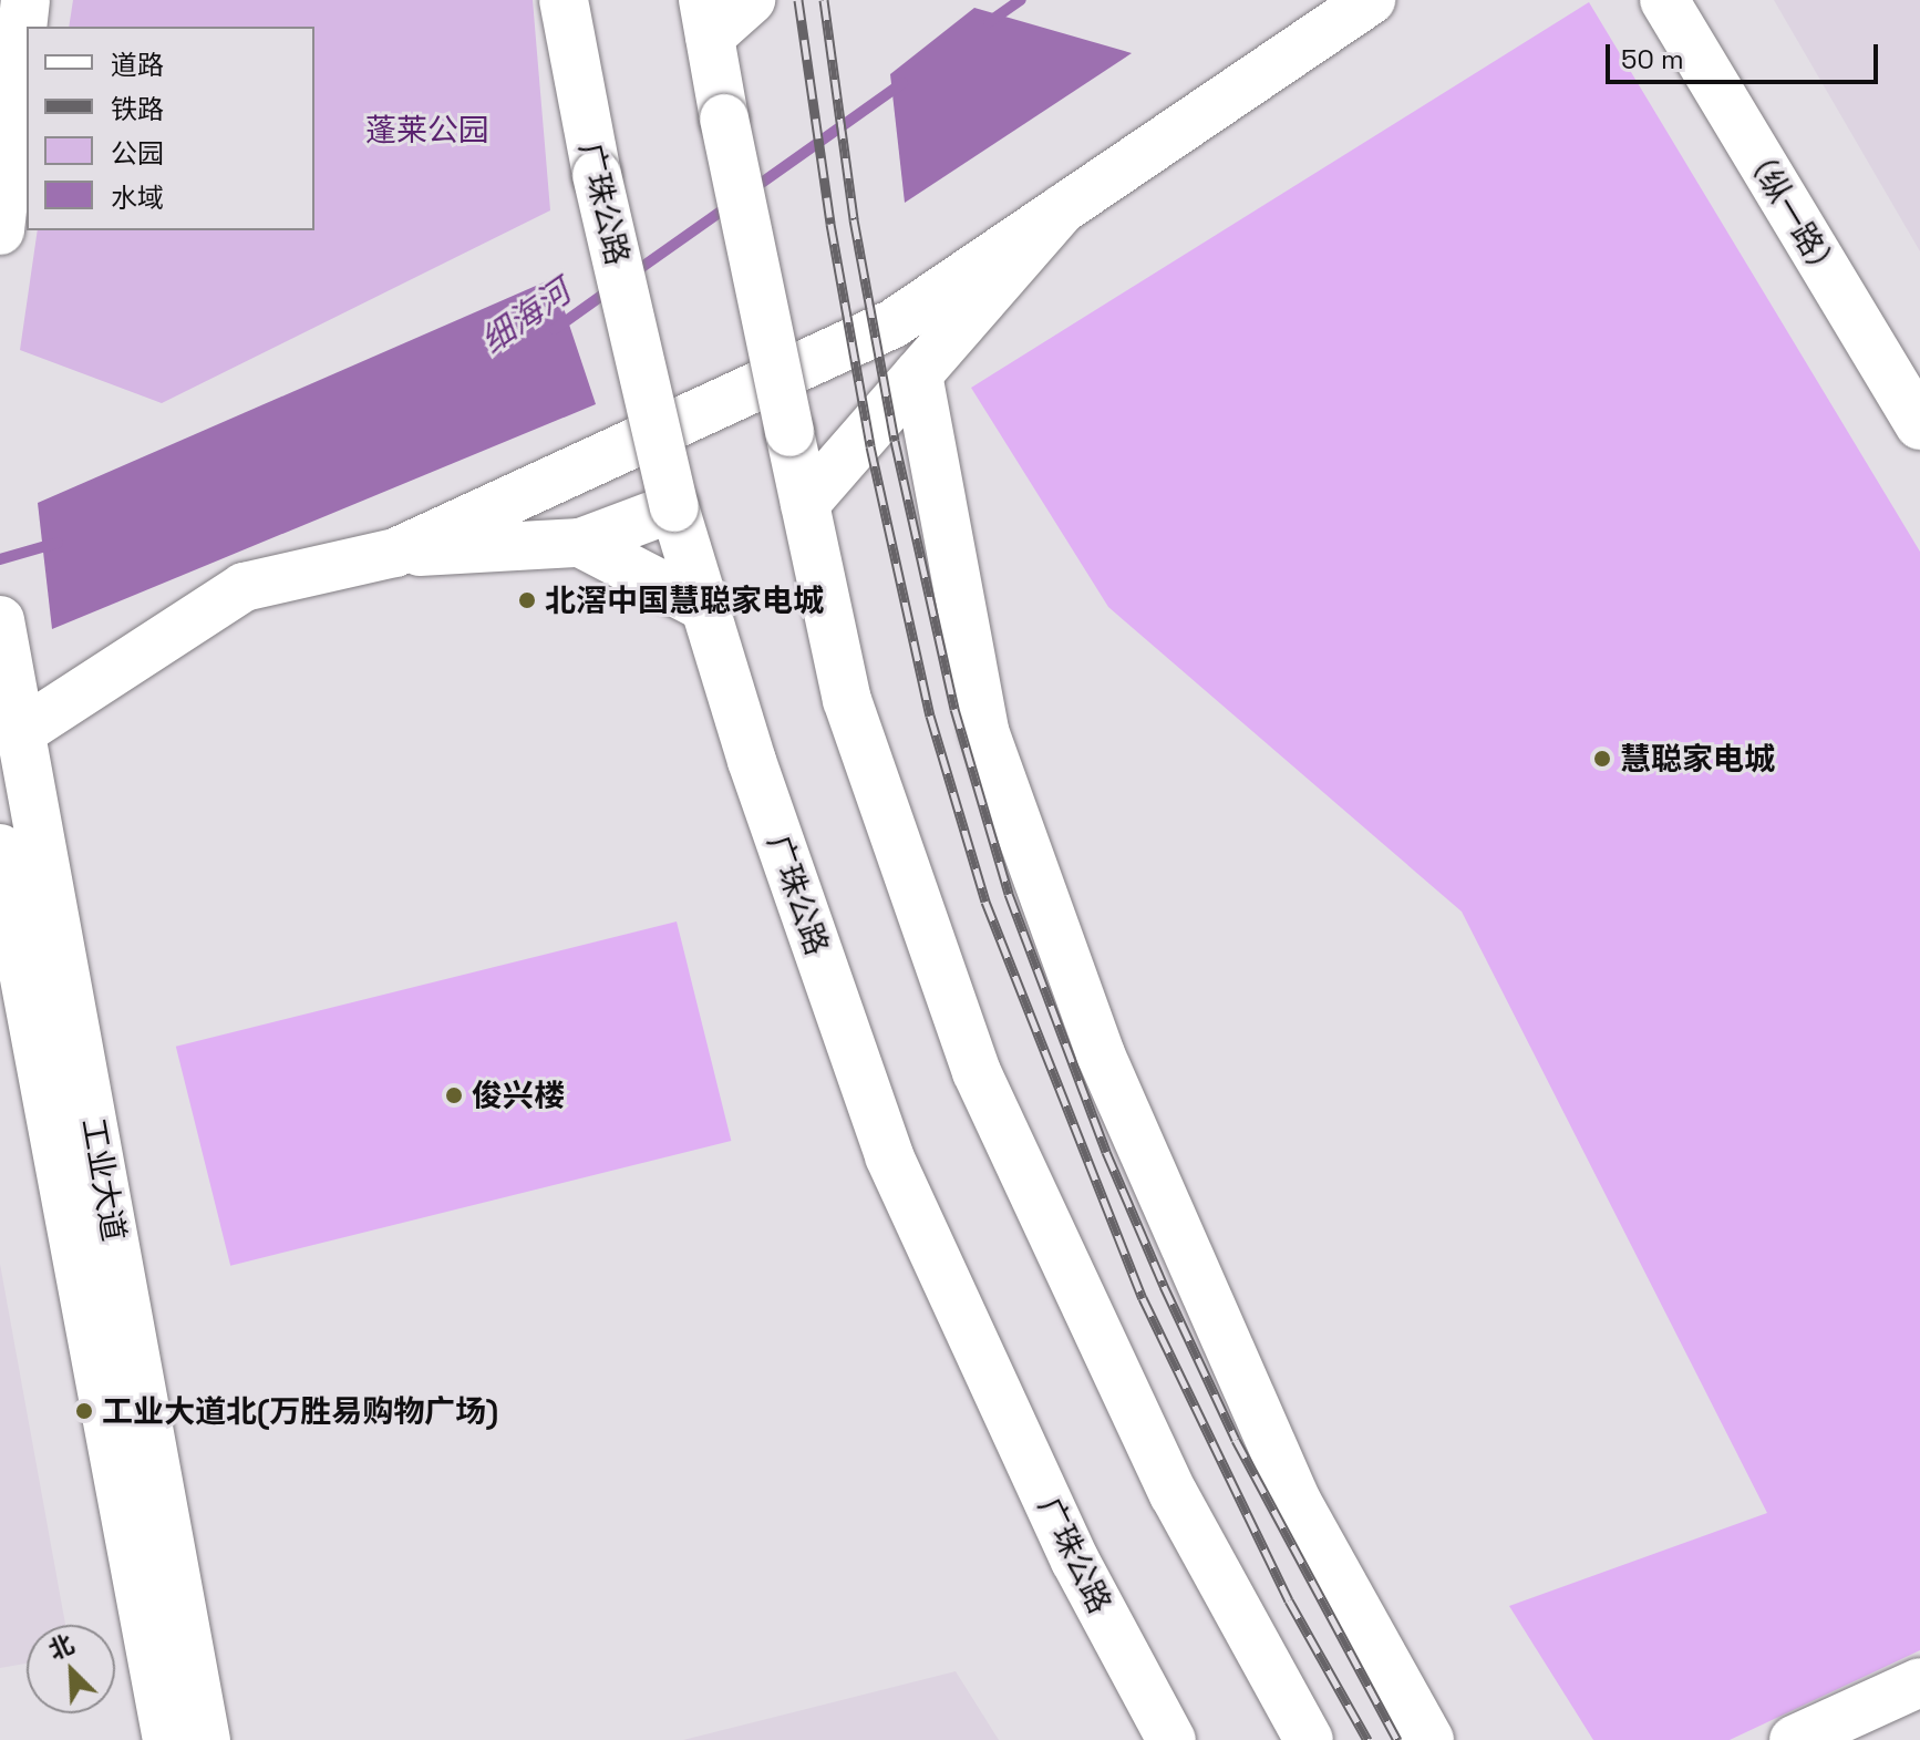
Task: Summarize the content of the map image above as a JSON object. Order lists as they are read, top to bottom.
{
  "streets": {
    "main road": ["广珠公路", "（纵一路）", "工业大道"]
  },
  "water": ["细海河"],
  "parks": ["蓬莱公园"],
  "places": [
    "北滘中国慧聪家电城",
    "慧聪家电城",
    "俊兴楼",
    "工业大道北(万胜易购物广场)"
  ],
  "legend": [
    "道路",
    "铁路",
    "公园",
    "水域"
  ],
  "scale_bar": "50 m",
  "north": "top left"
}
